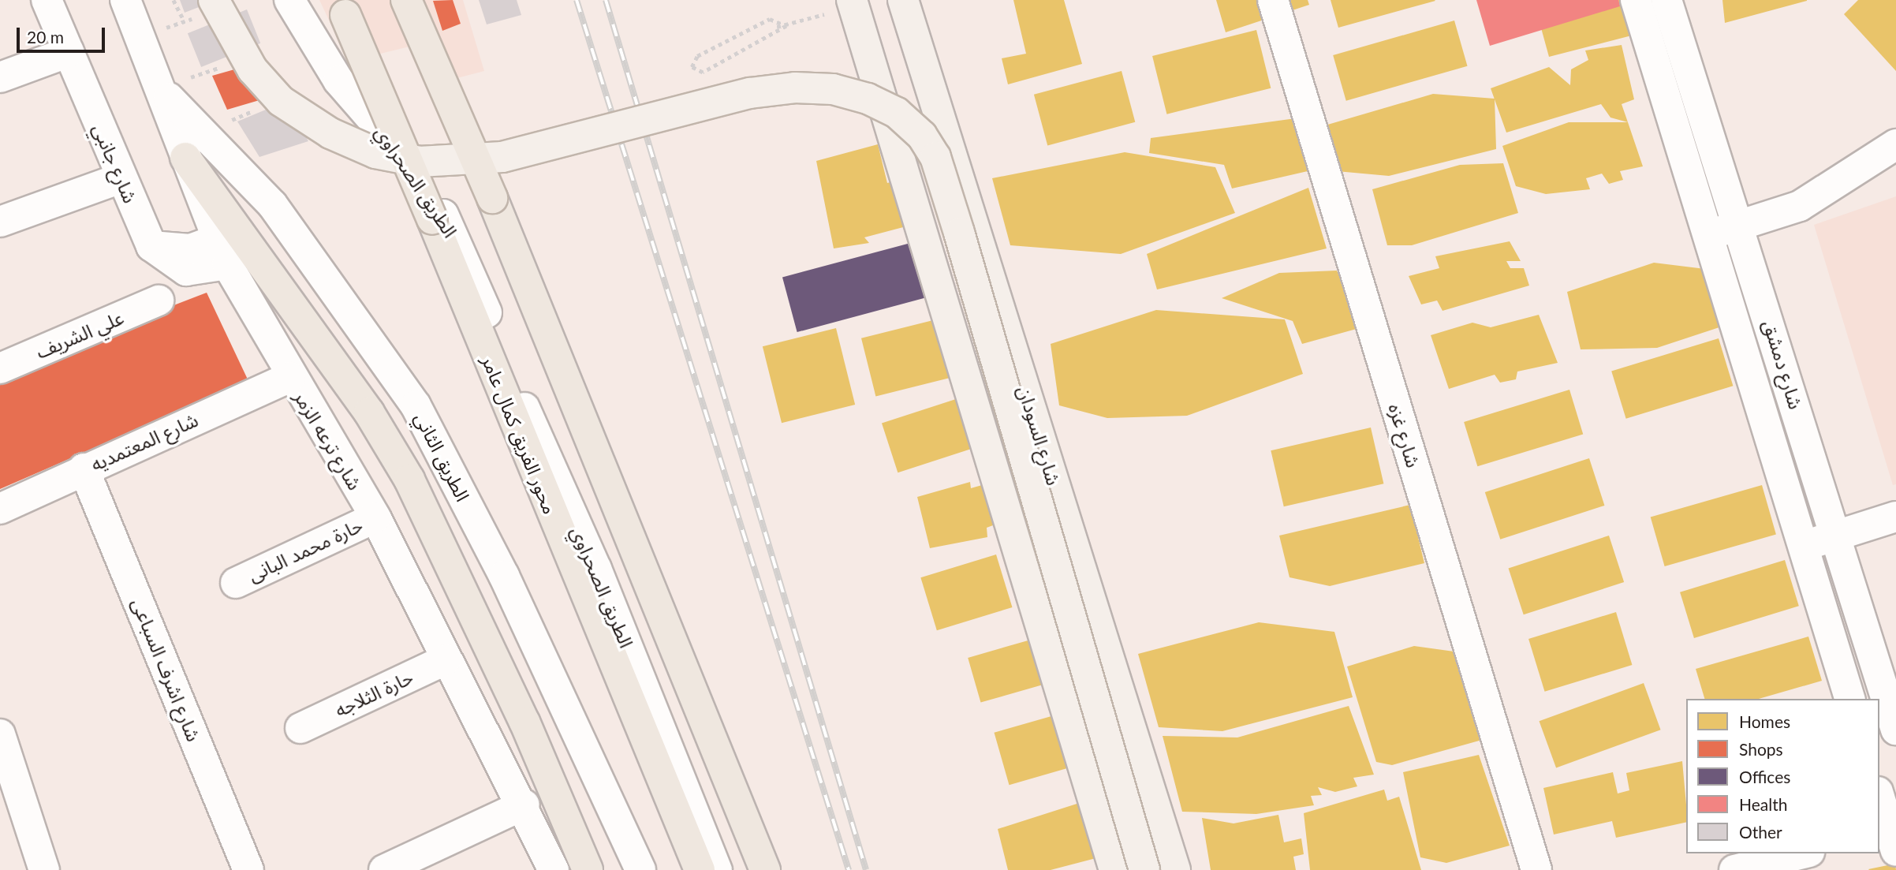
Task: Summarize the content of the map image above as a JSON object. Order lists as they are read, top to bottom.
{
  "streets": {
    "highway": ["محور الفريق كمال عامر"],
    "main road": ["شارع السودان"],
    "street": [
      "شارع جانبي",
      "الطريق الصحراوي",
      "علي الشريف",
      "شارع دمشق",
      "شارع غزه",
      "شارع ترعه الزمر",
      "شارع المعتمديه",
      "الطريق الثاني",
      "حارة محمد البانى",
      "شارع اشرف السباعى",
      "حارة الثلاجه"
    ]
  },
  "crossings": [
    ["شارع جانبي", "شارع ترعه الزمر"],
    ["شارع ترعه الزمر", "شارع المعتمديه"],
    ["شارع ترعه الزمر", "الطريق الثاني"],
    ["شارع ترعه الزمر", "حارة محمد البانى"],
    ["شارع ترعه الزمر", "حارة الثلاجه"],
    ["شارع المعتمديه", "شارع اشرف السباعى"]
  ],
  "legend": [
    "Homes",
    "Shops",
    "Offices",
    "Health",
    "Other"
  ],
  "scale_bar": "20 m"
}
